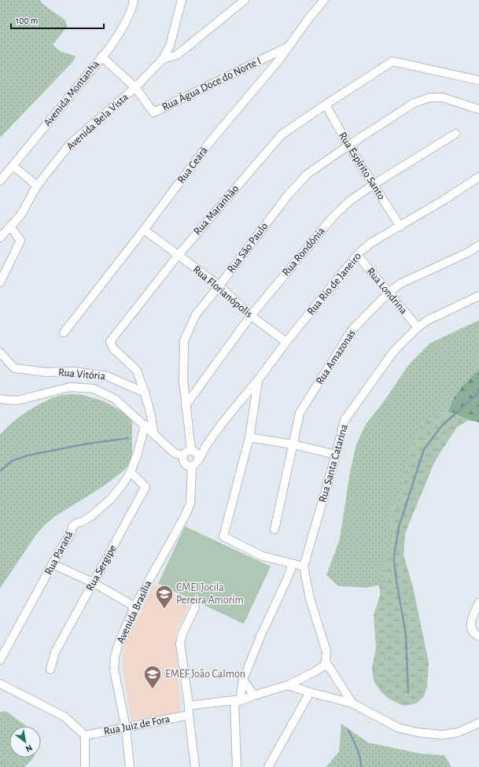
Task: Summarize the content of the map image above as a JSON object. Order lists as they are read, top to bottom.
{
  "streets": {
    "street": [
      "Rua Água Doce do Norte I",
      "Avenida Montanha",
      "Avenida Bela Vista",
      "Rua Ceará",
      "Rua Espírito Santo",
      "Rua Maranhão",
      "Rua São Paulo",
      "Rua Rondônia",
      "Rua Rio de Janeiro",
      "Rua Londrina",
      "Rua Florianópolis",
      "Rua Amazonas",
      "Rua Vitória",
      "Rua Santa Catarina",
      "Rua Paraná",
      "Rua Sergipe",
      "Avenida Brasília",
      "Rua Juiz de Fora"
    ]
  },
  "crossings": [
    ["Rua Água Doce do Norte I", "Avenida Montanha"],
    ["Rua Água Doce do Norte I", "Avenida Bela Vista"],
    ["Rua Água Doce do Norte I", "Rua Ceará"],
    ["Rua Ceará", "Rua Florianópolis"],
    ["Rua Espírito Santo", "Rua Maranhão"],
    ["Rua Espírito Santo", "Rua São Paulo"],
    ["Rua Espírito Santo", "Rua Rondônia"],
    ["Rua Espírito Santo", "Rua Rio de Janeiro"],
    ["Rua Maranhão", "Rua Florianópolis"],
    ["Rua Maranhão", "Rua Vitória"],
    ["Rua São Paulo", "Rua Rondônia"],
    ["Rua São Paulo", "Rua Rio de Janeiro"],
    ["Rua São Paulo", "Rua Florianópolis"],
    ["Rua São Paulo", "Avenida Brasília"],
    ["Rua Rondônia", "Rua Florianópolis"],
    ["Rua Rio de Janeiro", "Rua Londrina"],
    ["Rua Rio de Janeiro", "Rua Florianópolis"],
    ["Rua Rio de Janeiro", "Avenida Brasília"],
    ["Rua Londrina", "Rua Amazonas"],
    ["Rua Londrina", "Rua Santa Catarina"],
    ["Rua Paraná", "Rua Sergipe"],
    ["Avenida Brasília", "Rua Juiz de Fora"]
  ],
  "places": {
    "school or university": ["CMEI Jocila Pereira Amorim", "EMEF João Calmon"]
  },
  "scale_bar": "100 m",
  "north": "bottom right"
}
